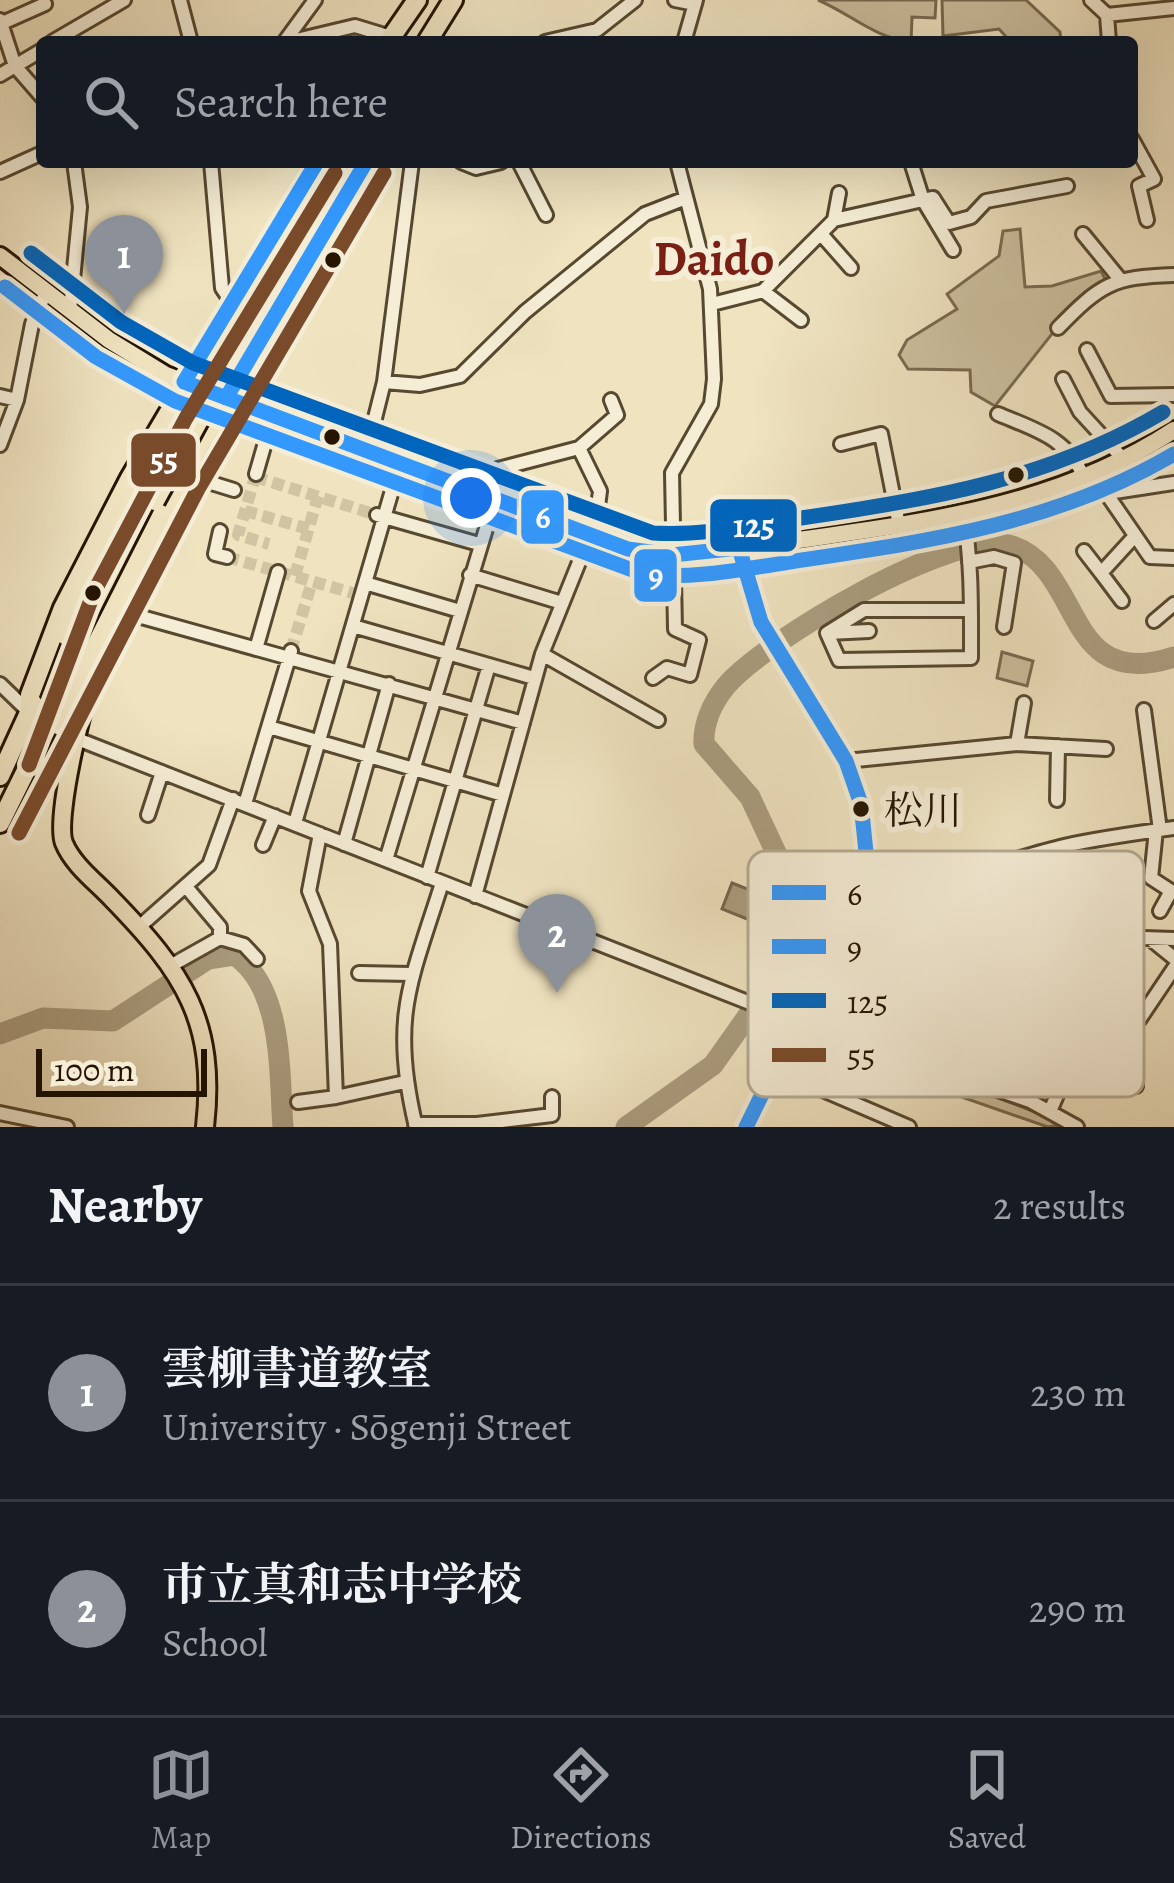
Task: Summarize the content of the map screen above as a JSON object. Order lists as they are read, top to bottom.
{
  "districts": ["Daido"],
  "places": ["松川"],
  "lines": [
    "transit line 6",
    "transit line 55",
    "transit line 125",
    "transit line 9"
  ],
  "legend": [
    "6",
    "9",
    "125",
    "55"
  ],
  "scale_bar": "100 m",
  "page": {
    "search": "Search here",
    "pins": ["1", "2"],
    "scale": "100 m",
    "heading": ["Nearby", "2 results"],
    "list": [
      {
        "mark": "1",
        "name": "雲柳書道教室",
        "note": "University · Sōgenji Street",
        "value": "230 m"
      },
      {
        "mark": "2",
        "name": "市立真和志中学校",
        "note": "School",
        "value": "290 m"
      }
    ],
    "nav": ["Map", "Directions", "Saved"]
  }
}
